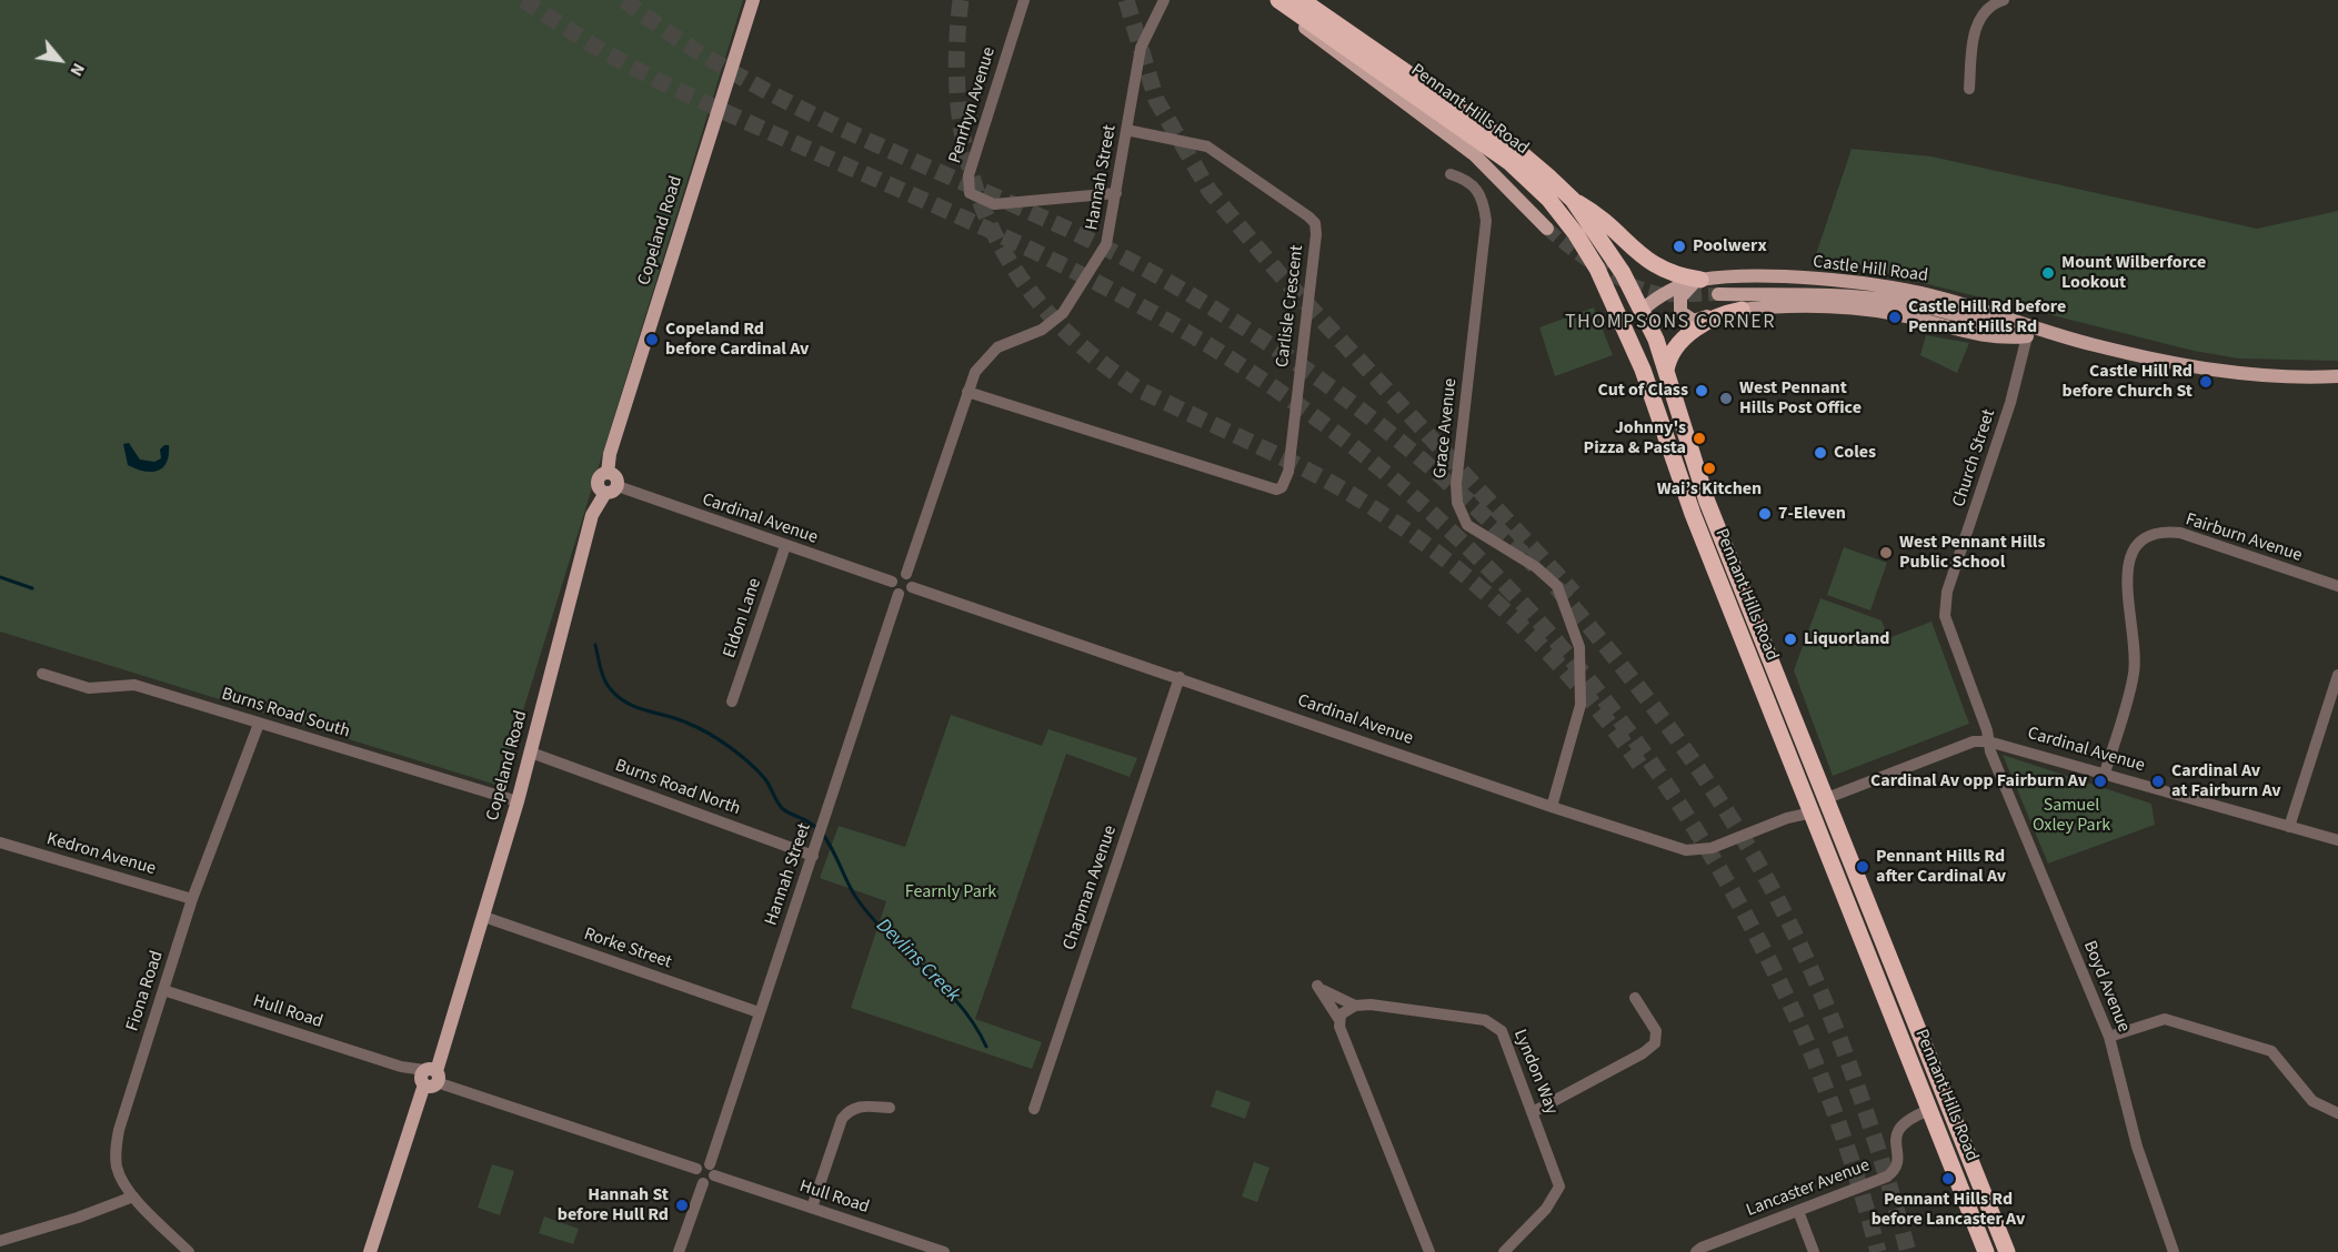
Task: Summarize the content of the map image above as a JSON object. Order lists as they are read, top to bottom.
{
  "streets": {
    "highway": ["Pennant Hills Road"],
    "main road": ["Copeland Road", "Castle Hill Road"],
    "street": [
      "Penrhyn Avenue",
      "Hannah Street",
      "Carlisle Crescent",
      "Grace Avenue",
      "Church Street",
      "Cardinal Avenue",
      "Fairburn Avenue",
      "Eldon Lane",
      "Burns Road South",
      "Burns Road North",
      "Kedron Avenue",
      "Chapman Avenue",
      "Rorke Street",
      "Boyd Avenue",
      "Fiona Road",
      "Hull Road",
      "Lyndon Way",
      "Lancaster Avenue"
    ]
  },
  "crossings": [
    ["Penrhyn Avenue", "Hannah Street"],
    ["Pennant Hills Road", "Castle Hill Road"],
    ["Pennant Hills Road", "Cardinal Avenue"],
    ["Pennant Hills Road", "Lancaster Avenue"],
    ["Hannah Street", "Carlisle Crescent"],
    ["Hannah Street", "Cardinal Avenue"],
    ["Hannah Street", "Burns Road North"],
    ["Hannah Street", "Rorke Street"],
    ["Hannah Street", "Hull Road"],
    ["Copeland Road", "Cardinal Avenue"],
    ["Copeland Road", "Burns Road South"],
    ["Copeland Road", "Burns Road North"],
    ["Copeland Road", "Rorke Street"],
    ["Copeland Road", "Hull Road"],
    ["Castle Hill Road", "Church Street"],
    ["Grace Avenue", "Cardinal Avenue"],
    ["Church Street", "Cardinal Avenue"],
    ["Church Street", "Boyd Avenue"],
    ["Cardinal Avenue", "Fairburn Avenue"],
    ["Cardinal Avenue", "Eldon Lane"],
    ["Cardinal Avenue", "Chapman Avenue"],
    ["Cardinal Avenue", "Boyd Avenue"],
    ["Burns Road South", "Fiona Road"],
    ["Kedron Avenue", "Fiona Road"],
    ["Fiona Road", "Hull Road"]
  ],
  "districts": ["THOMPSONS CORNER"],
  "water": ["Devlins Creek"],
  "parks": ["Samuel Oxley Park", "Fearnly Park"],
  "places": [
    "Poolwerx",
    "Mount Wilberforce Lookout",
    "Castle Hill Rd before Pennant Hills Rd",
    "Copeland Rd before Cardinal Av",
    "Castle Hill Rd before Church St",
    "Cut of Class",
    "West Pennant Hills Post Office",
    "Johnny's Pizza & Pasta",
    "Coles",
    "Wai’s Kitchen",
    "7-Eleven",
    "West Pennant Hills Public School",
    "Liquorland",
    "Cardinal Av opp Fairburn Av",
    "Cardinal Av at Fairburn Av",
    "Pennant Hills Rd after Cardinal Av",
    "Pennant Hills Rd before Lancaster Av",
    "Hannah St before Hull Rd"
  ],
  "north": "bottom right"
}
